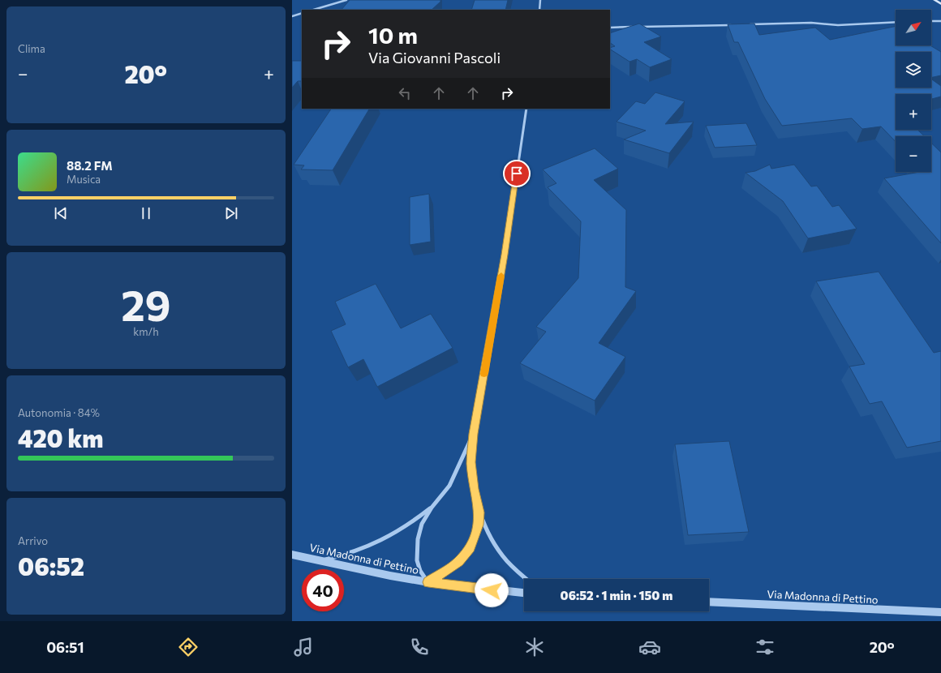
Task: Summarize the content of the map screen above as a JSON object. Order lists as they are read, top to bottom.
{
  "streets": {
    "street": ["Via Madonna di Pettino"]
  },
  "north": "top right",
  "page": {
    "tile": [
      "Clima",
      ["29", "km/h"],
      ["Autonomia · 84%", "420 km"],
      ["Arrivo", "06:52"]
    ],
    "map_buttons": ["+", "−"],
    "turn": ["10 m", "Via Giovanni Pascoli"],
    "heat": ["−", "20°", "+"],
    "song": ["88.2 FM", "Musica"],
    "limit": "40",
    "trip": "06:52 · 1 min · 150 m",
    "tabs": ["06:51", "20°"]
  }
}
